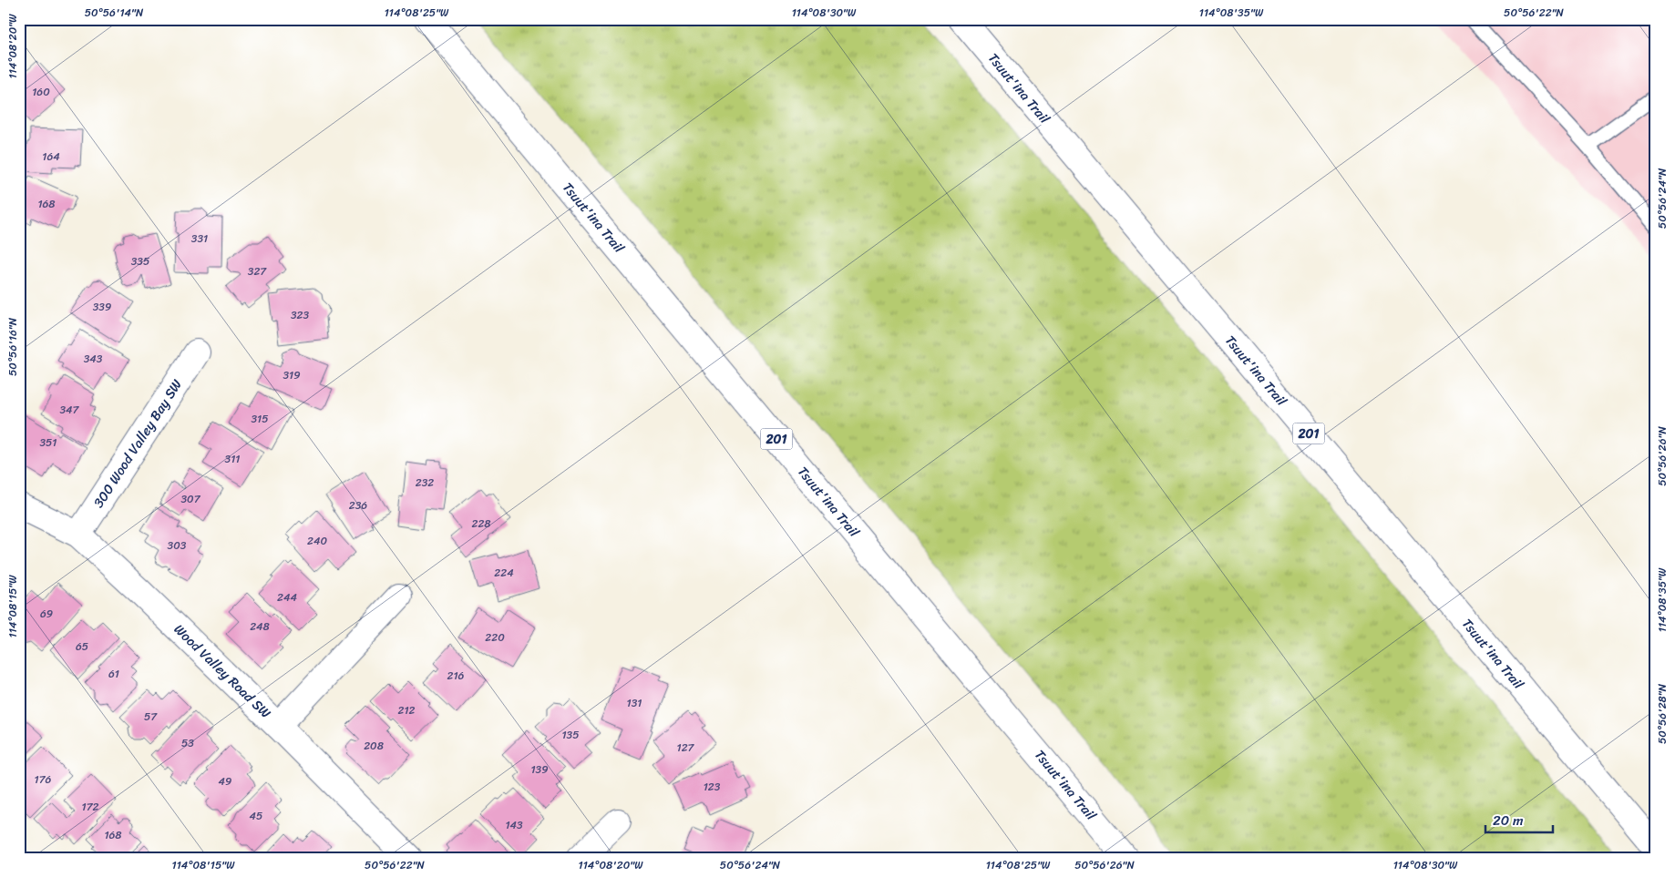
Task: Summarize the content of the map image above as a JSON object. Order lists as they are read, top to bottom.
{
  "streets": {
    "main road": [
      "Tsuut'ina Trail",
      "201",
      "300 Wood Valley Bay SW",
      "Wood Valley Road SW"
    ]
  },
  "crossings": [
    ["300 Wood Valley Bay SW", "Wood Valley Road SW"]
  ],
  "house_numbers": [
    "160",
    "164",
    "168",
    "331",
    "335",
    "327",
    "339",
    "323",
    "343",
    "319",
    "347",
    "315",
    "351",
    "311",
    "232",
    "307",
    "236",
    "228",
    "240",
    "303",
    "224",
    "244",
    "69",
    "248",
    "220",
    "65",
    "61",
    "216",
    "131",
    "212",
    "57",
    "135",
    "53",
    "208",
    "127",
    "139",
    "176",
    "49",
    "123",
    "172",
    "45",
    "143",
    "168"
  ],
  "scale_bar": "20 m",
  "coordinates": [
    "50°56'14\"N",
    "114°08'25\"W",
    "114°08'30\"W",
    "114°08'35\"W",
    "50°56'22\"N",
    "114°08'20\"W",
    "50°56'24\"N",
    "50°56'16\"N",
    "50°56'26\"N",
    "114°08'15\"W",
    "50°56'28\"N"
  ]
}
